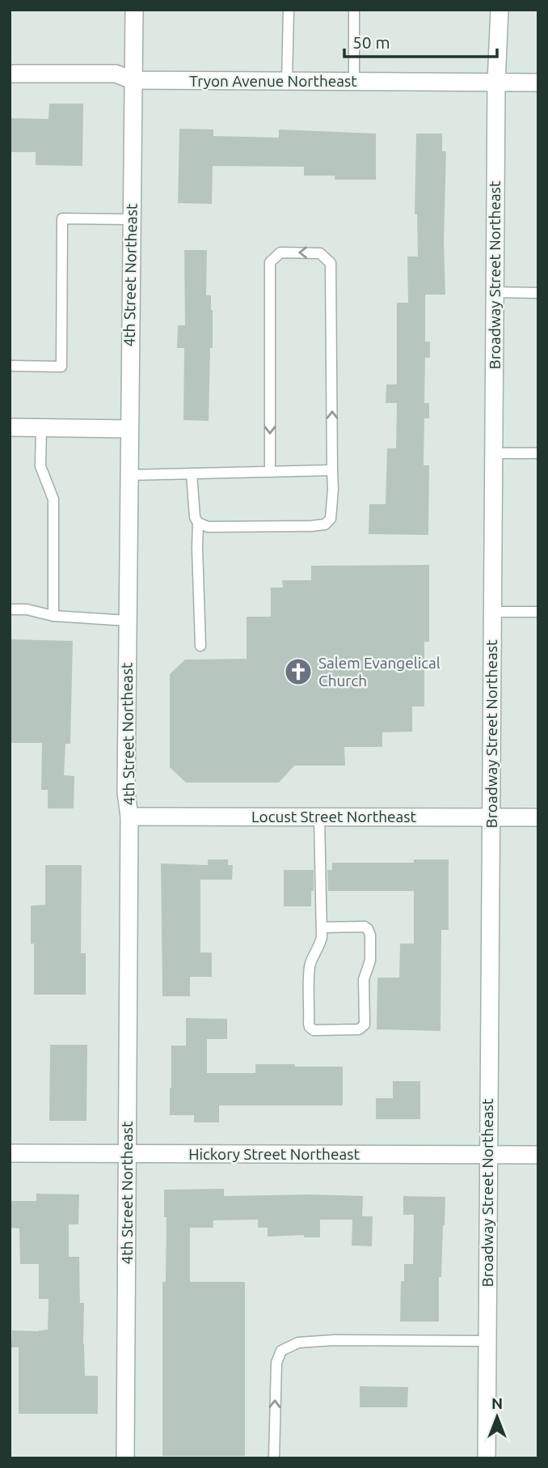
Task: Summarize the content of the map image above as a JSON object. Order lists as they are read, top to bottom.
{
  "streets": {
    "street": [
      "Tryon Avenue Northeast",
      "4th Street Northeast",
      "Broadway Street Northeast",
      "Locust Street Northeast",
      "Hickory Street Northeast"
    ]
  },
  "crossings": [
    ["Tryon Avenue Northeast", "4th Street Northeast"],
    ["Tryon Avenue Northeast", "Broadway Street Northeast"],
    ["4th Street Northeast", "Locust Street Northeast"],
    ["4th Street Northeast", "Hickory Street Northeast"],
    ["Broadway Street Northeast", "Locust Street Northeast"],
    ["Broadway Street Northeast", "Hickory Street Northeast"]
  ],
  "places": {
    "church": ["Salem Evangelical Church"]
  },
  "scale_bar": "50 m",
  "north": "top"
}
